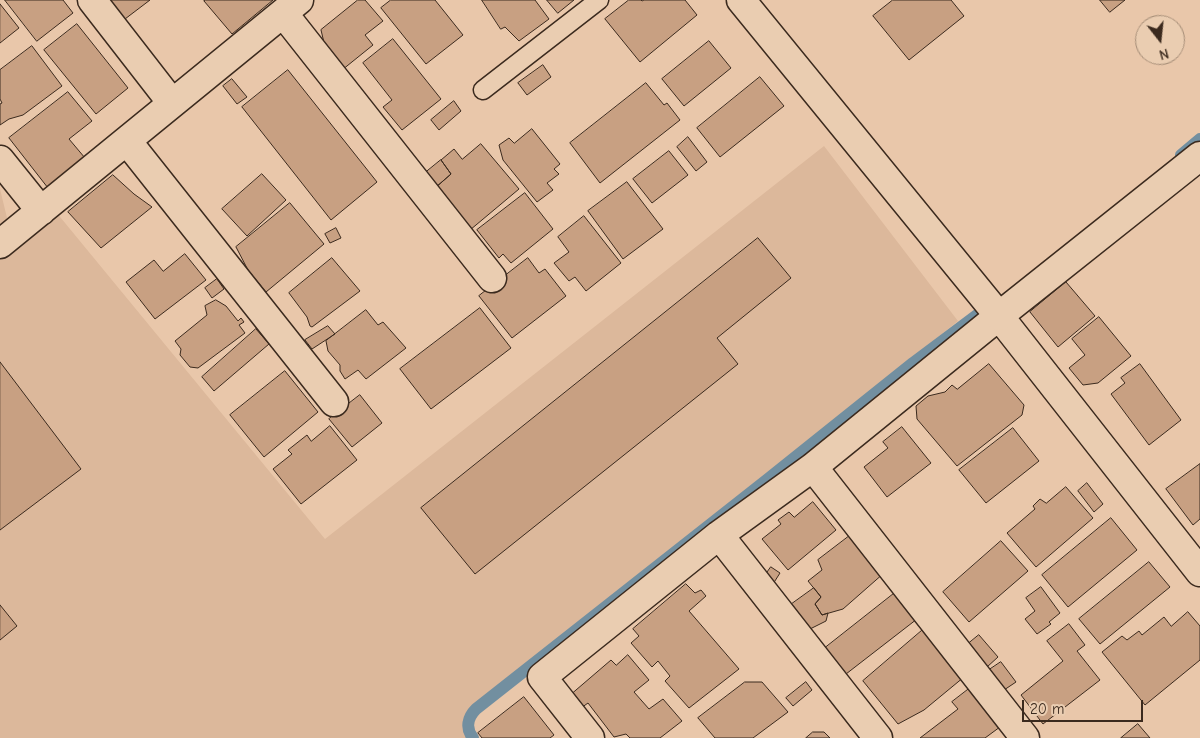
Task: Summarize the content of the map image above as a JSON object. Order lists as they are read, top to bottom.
{
  "scale_bar": "20 m",
  "north": "bottom"
}
